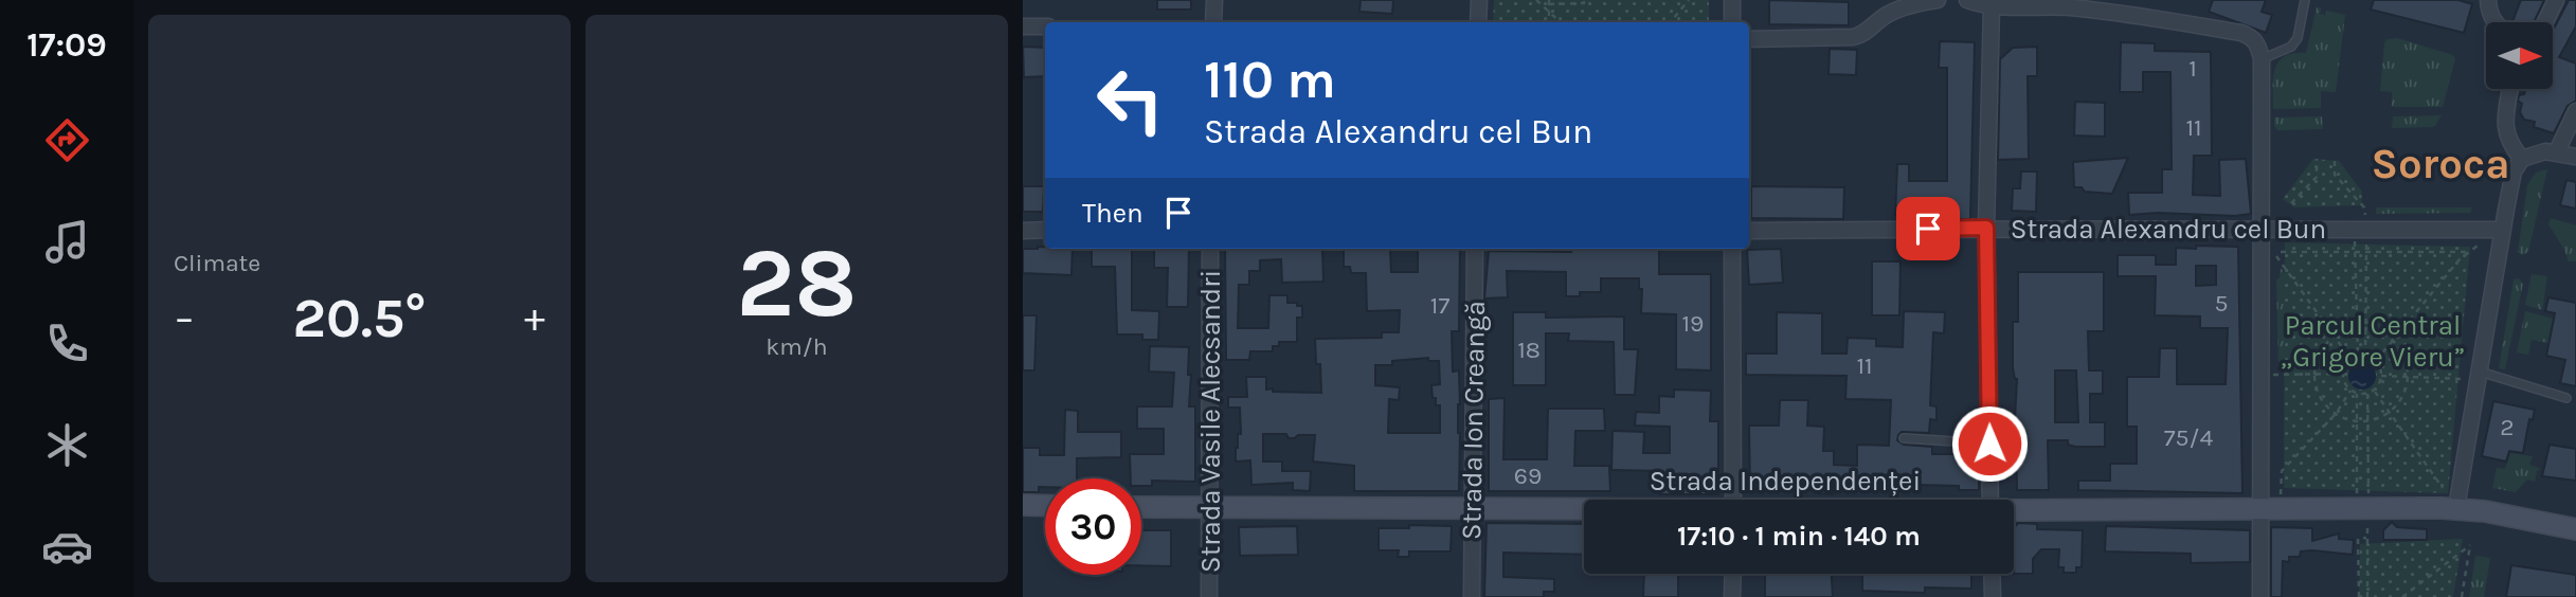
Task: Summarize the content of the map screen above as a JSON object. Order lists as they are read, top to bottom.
{
  "streets": {
    "main road": ["Strada Independenței"],
    "street": ["Strada Alexandru cel Bun", "Strada Ion Creangă", "Strada Vasile Alecsandri"]
  },
  "crossings": [
    ["Strada Ion Creangă", "Strada Independenței"],
    ["Strada Vasile Alecsandri", "Strada Independenței"]
  ],
  "districts": ["Soroca"],
  "parks": ["Parcul Central „Grigore Vieru”"],
  "house_numbers": [
    "1",
    "11",
    "5",
    "17",
    "19",
    "18",
    "11",
    "2",
    "75/4",
    "69"
  ],
  "north": "right",
  "page": {
    "tabs": "17:09",
    "tile": [
      "Climate",
      ["28", "km/h"]
    ],
    "turn": ["110 m", "Strada Alexandru cel Bun"],
    "then": "Then",
    "heat": ["−", "20.5°", "+"],
    "limit": "30",
    "trip": "17:10 · 1 min · 140 m"
  }
}
